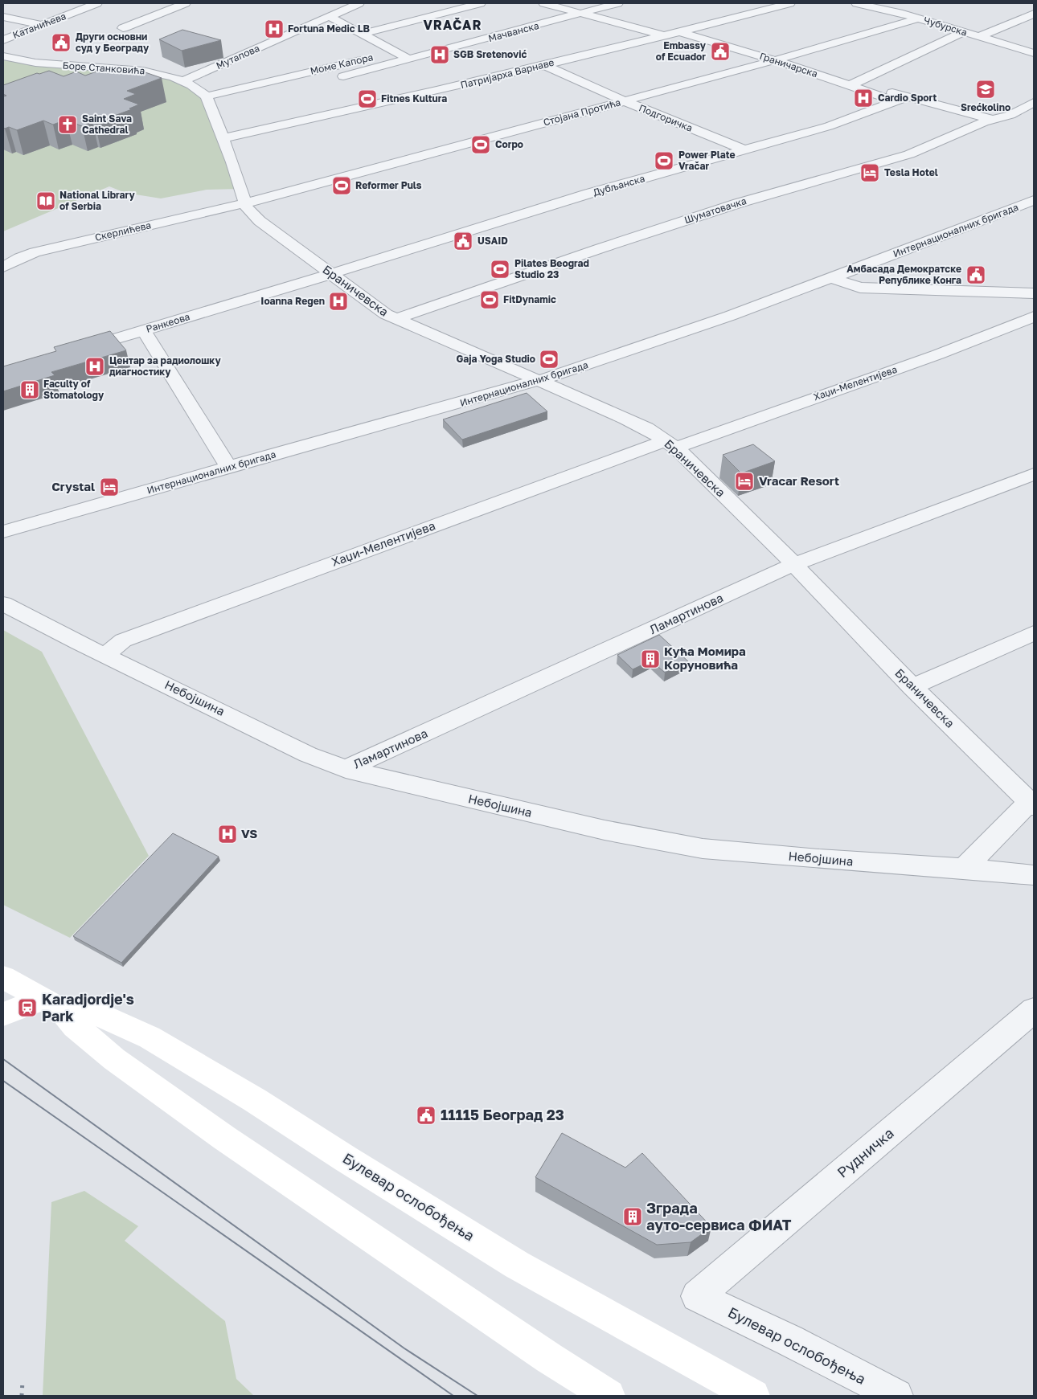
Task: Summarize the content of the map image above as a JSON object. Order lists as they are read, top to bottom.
{
  "streets": {
    "main road": ["Булевар ослобођења"],
    "street": [
      "Катанићева",
      "Чубурска",
      "Мачванска",
      "Мутапова",
      "Моме Капора",
      "Граничарска",
      "Боре Станковића",
      "Патријарха Варнаве",
      "Стојана Протића",
      "Подгоричка",
      "Дубљанска",
      "Шуматовачка",
      "Интернационалних бригада",
      "Скерлићева",
      "Браничевска",
      "Ранкеова",
      "Хаџи-Мелентијева",
      "Ламартинова",
      "Небојшина",
      "Рудничка"
    ]
  },
  "crossings": [
    ["Чубурска", "Стојана Протића"],
    ["Мачванска", "Моме Капора"],
    ["Мутапова", "Боре Станковића"],
    ["Моме Капора", "Боре Станковића"],
    ["Граничарска", "Патријарха Варнаве"],
    ["Граничарска", "Стојана Протића"],
    ["Граничарска", "Дубљанска"],
    ["Граничарска", "Шуматовачка"],
    ["Патријарха Варнаве", "Подгоричка"],
    ["Стојана Протића", "Подгоричка"],
    ["Стојана Протића", "Скерлићева"],
    ["Стојана Протића", "Браничевска"],
    ["Подгоричка", "Дубљанска"],
    ["Дубљанска", "Браничевска"],
    ["Дубљанска", "Ранкеова"],
    ["Шуматовачка", "Браничевска"],
    ["Интернационалних бригада", "Браничевска"],
    ["Скерлићева", "Браничевска"],
    ["Браничевска", "Ранкеова"],
    ["Браничевска", "Хаџи-Мелентијева"],
    ["Браничевска", "Ламартинова"],
    ["Хаџи-Мелентијева", "Небојшина"],
    ["Ламартинова", "Небојшина"],
    ["Рудничка", "Булевар ослобођења"]
  ],
  "districts": ["VRAČAR"],
  "places": {
    "hospital": [
      "Fortuna Medic LB",
      "SGB Sretenović",
      "Cardio Sport",
      "Ioanna Regen",
      "Центар за радиолошку диагностику",
      "VS"
    ],
    "public building": [
      "Други основни суд у Београду",
      "Embassy of Ecuador",
      "USAID",
      "Амбасада Демократске Републике Конга",
      "11115 Београд 23"
    ],
    "school or university": ["Srećkolino"],
    "sports": [
      "Fitnes Kultura",
      "Corpo",
      "Power Plate Vračar",
      "Reformer Puls",
      "Pilates Beograd Studio 23",
      "FitDynamic",
      "Gaja Yoga Studio"
    ],
    "church": ["Saint Sava Cathedral"],
    "hotel": ["Tesla Hotel", "Vracar Resort", "Crystal"],
    "library": ["National Library of Serbia"],
    "building": ["Faculty of Stomatology", "Кућа Момира Коруновића", "Зграда ауто-сервиса ФИАТ"],
    "station": ["Karadjordje's Park"]
  }
}
